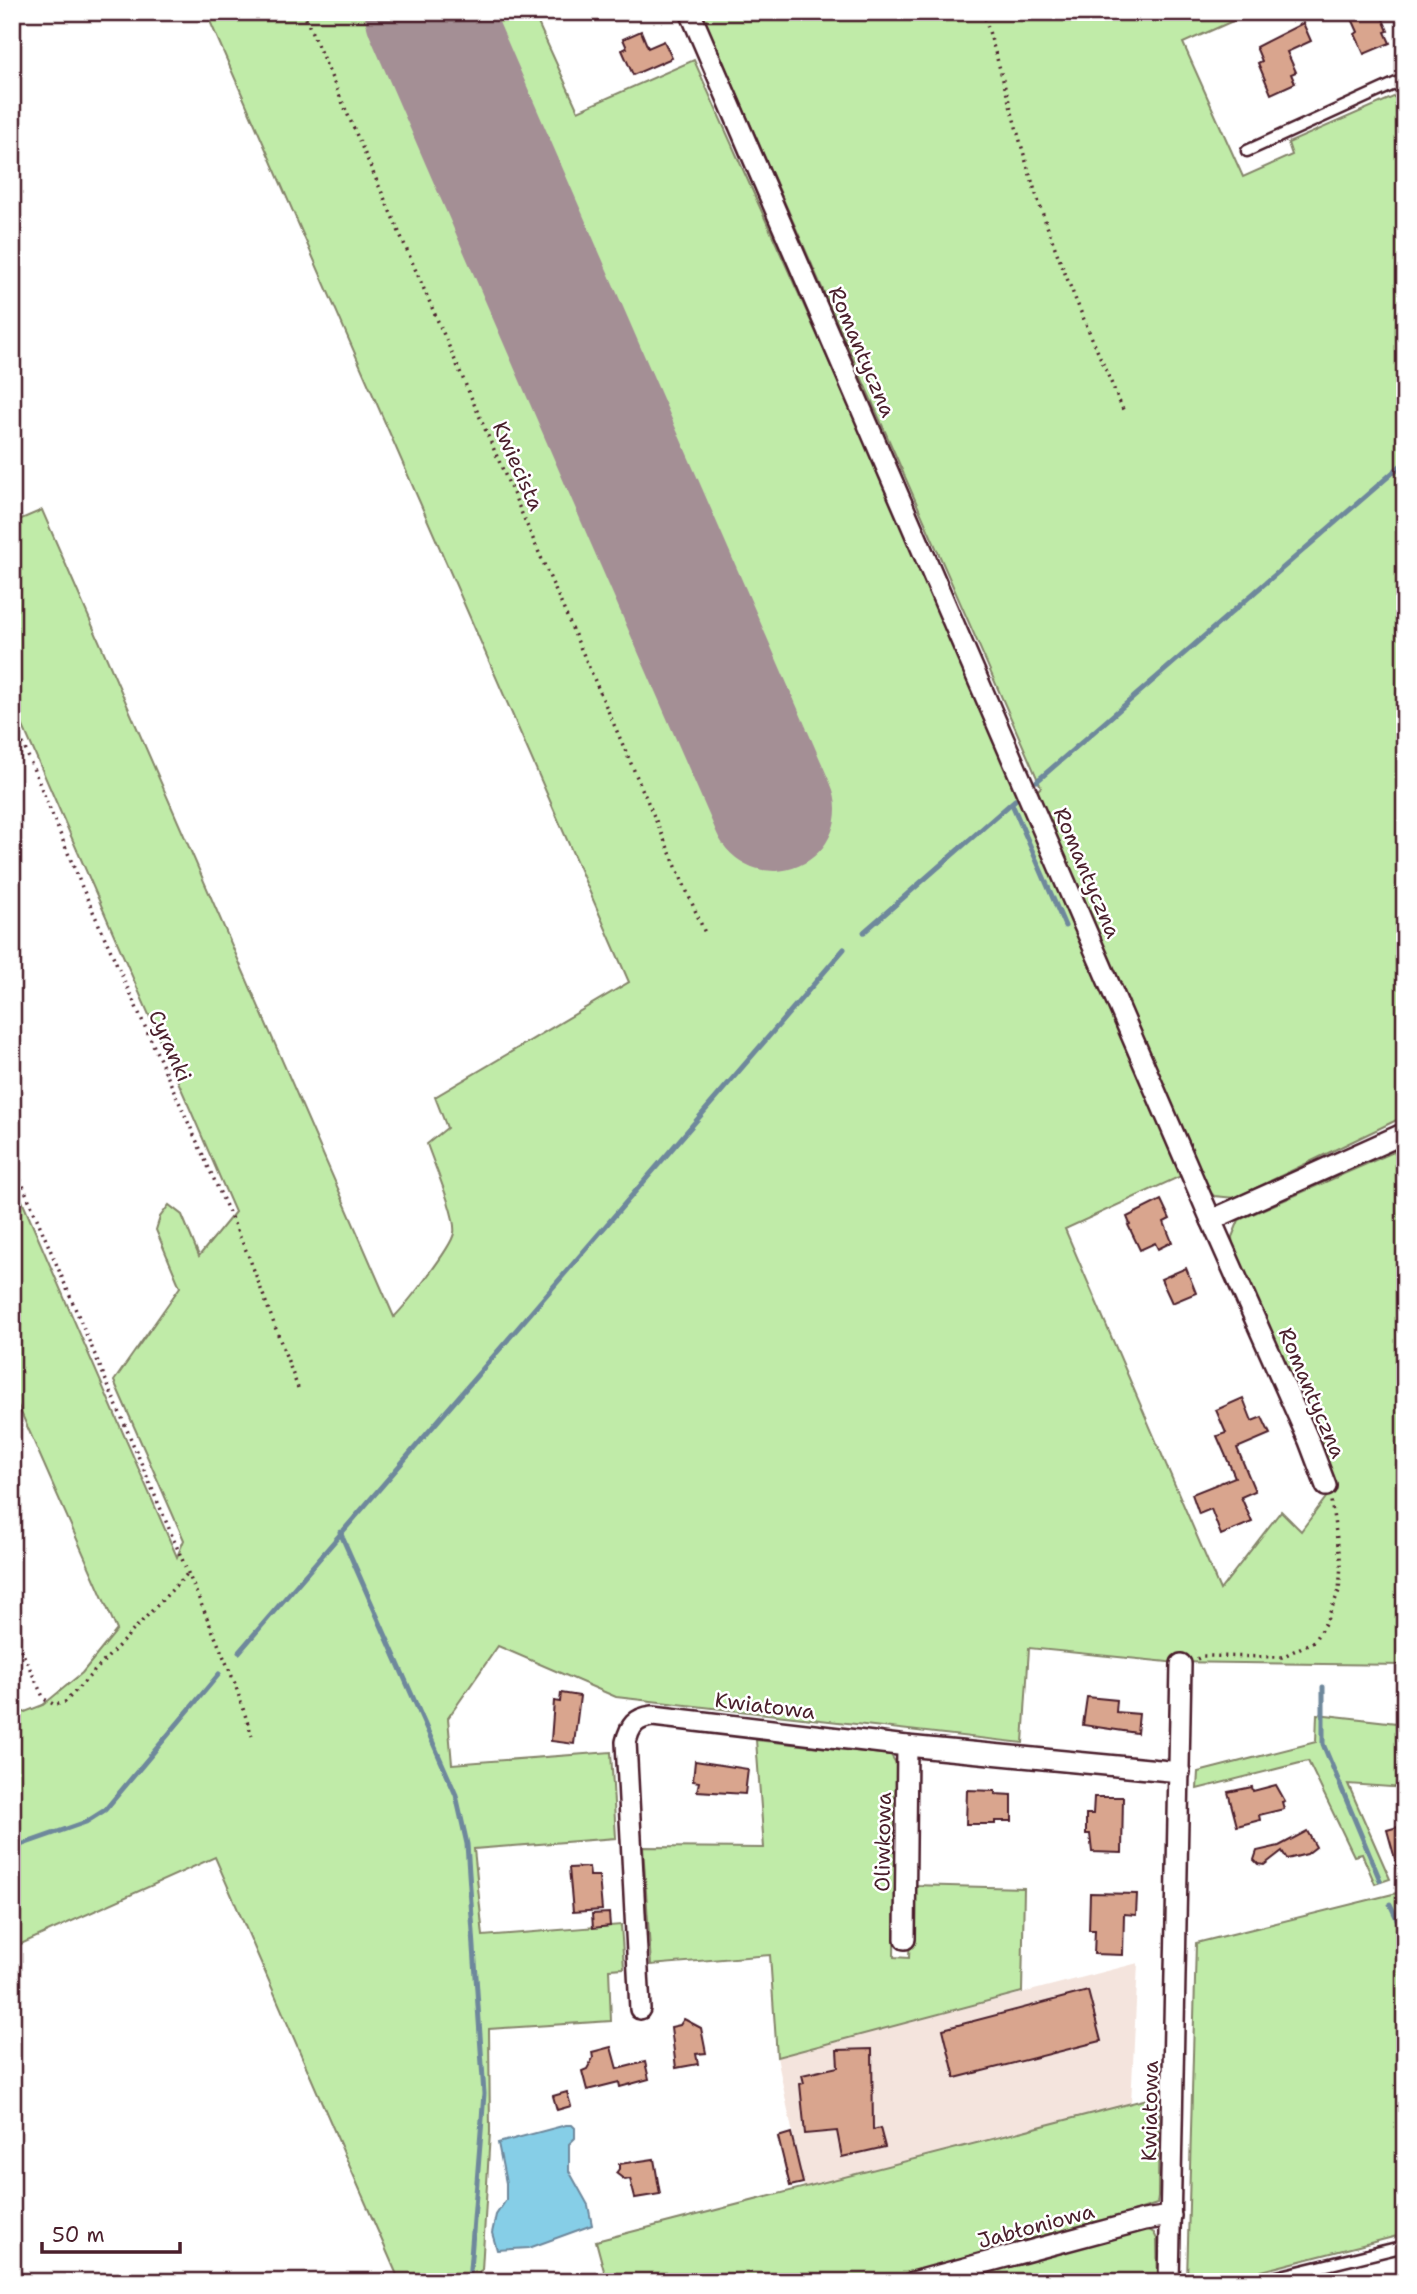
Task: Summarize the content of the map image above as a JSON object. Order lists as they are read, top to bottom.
{
  "streets": {
    "street": [
      "Romantyczna",
      "Kwiatowa",
      "Oliwkowa",
      "Jabłoniowa"
    ],
    "path": ["Kwiecista", "Cyranki"]
  },
  "crossings": [
    ["Romantyczna", "Kwiatowa"],
    ["Kwiatowa", "Oliwkowa"],
    ["Kwiatowa", "Jabłoniowa"]
  ],
  "scale_bar": "50 m"
}
